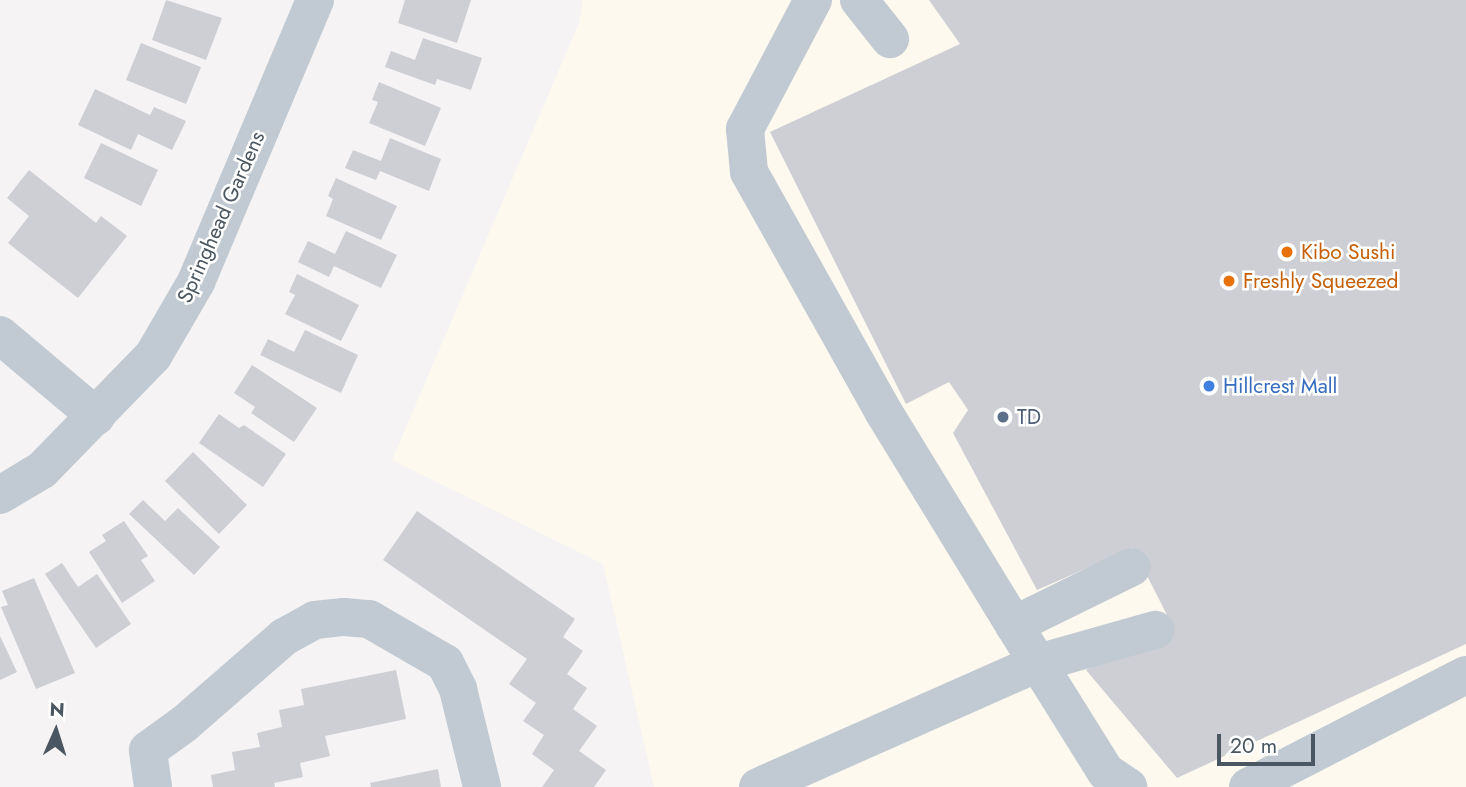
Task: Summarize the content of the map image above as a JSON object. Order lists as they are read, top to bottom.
{
  "streets": {
    "street": ["Springhead Gardens"]
  },
  "places": [
    "Kibo Sushi",
    "Freshly Squeezed",
    "Hillcrest Mall",
    "TD"
  ],
  "scale_bar": "20 m",
  "north": "top"
}
